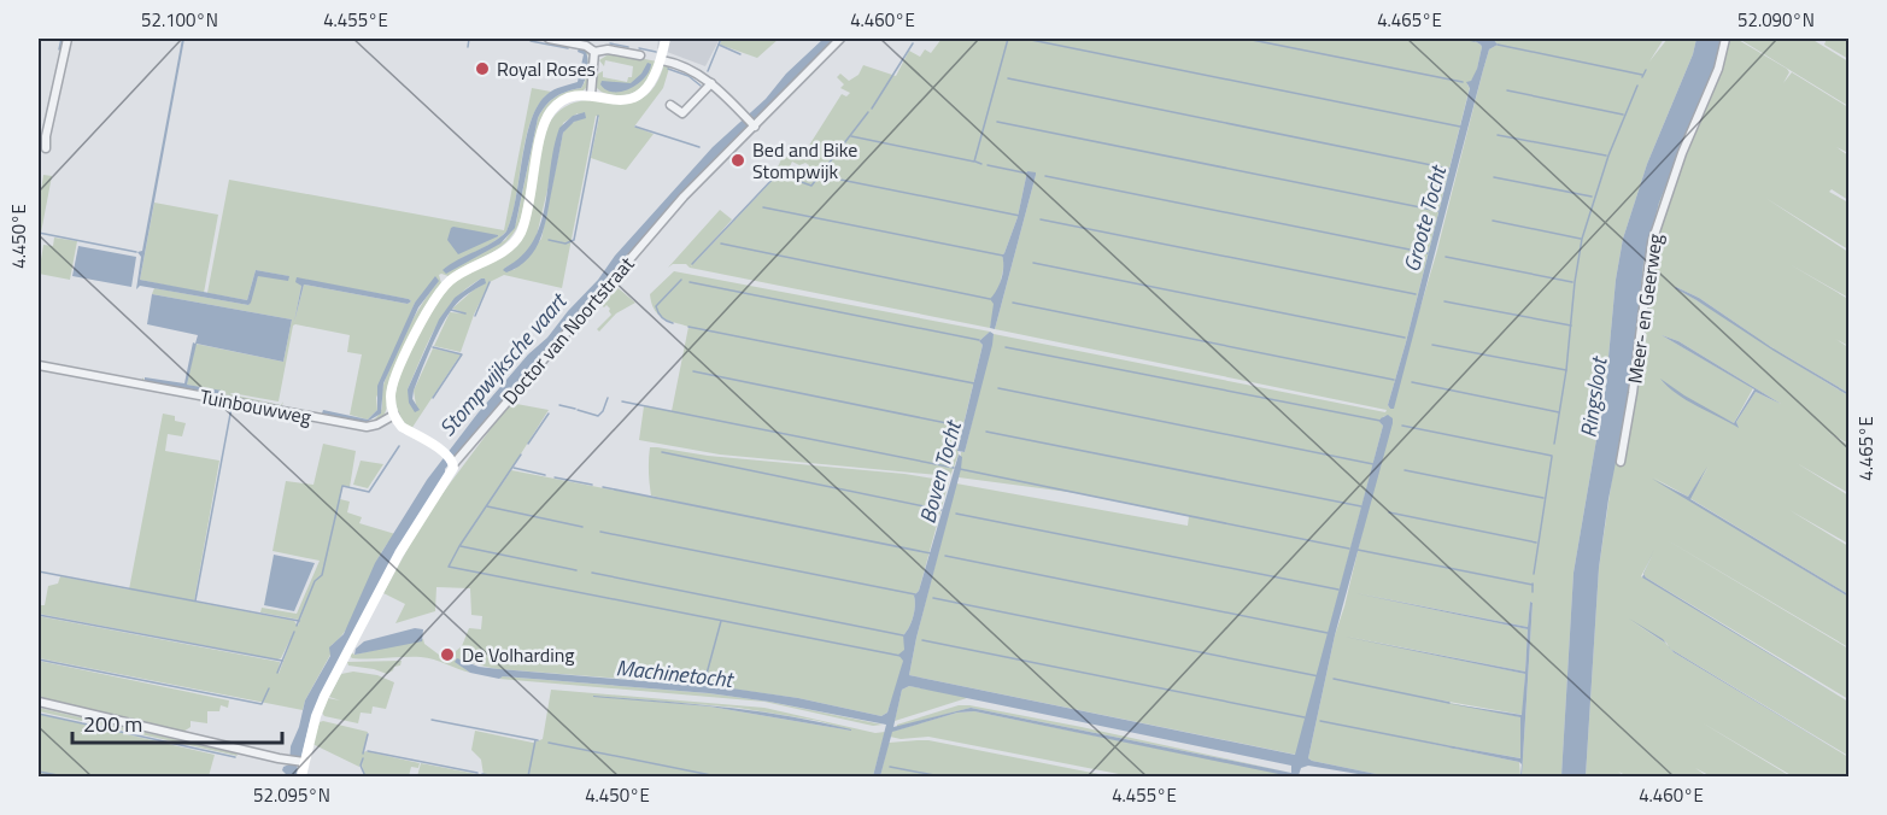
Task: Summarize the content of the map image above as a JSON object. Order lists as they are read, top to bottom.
{
  "streets": {
    "street": ["Meer- en Geerweg", "Doctor van Noortstraat", "Tuinbouwweg"]
  },
  "water": [
    "Groote Tocht",
    "Stompwijksche vaart",
    "Ringsloot",
    "Boven Tocht",
    "Machinetocht"
  ],
  "places": ["Royal Roses", "Bed and Bike Stompwijk", "De Volharding"],
  "scale_bar": "200 m",
  "coordinates": [
    "52.100°N",
    "4.455°E",
    "4.460°E",
    "4.465°E",
    "52.090°N",
    "4.450°E",
    "52.095°N"
  ]
}
